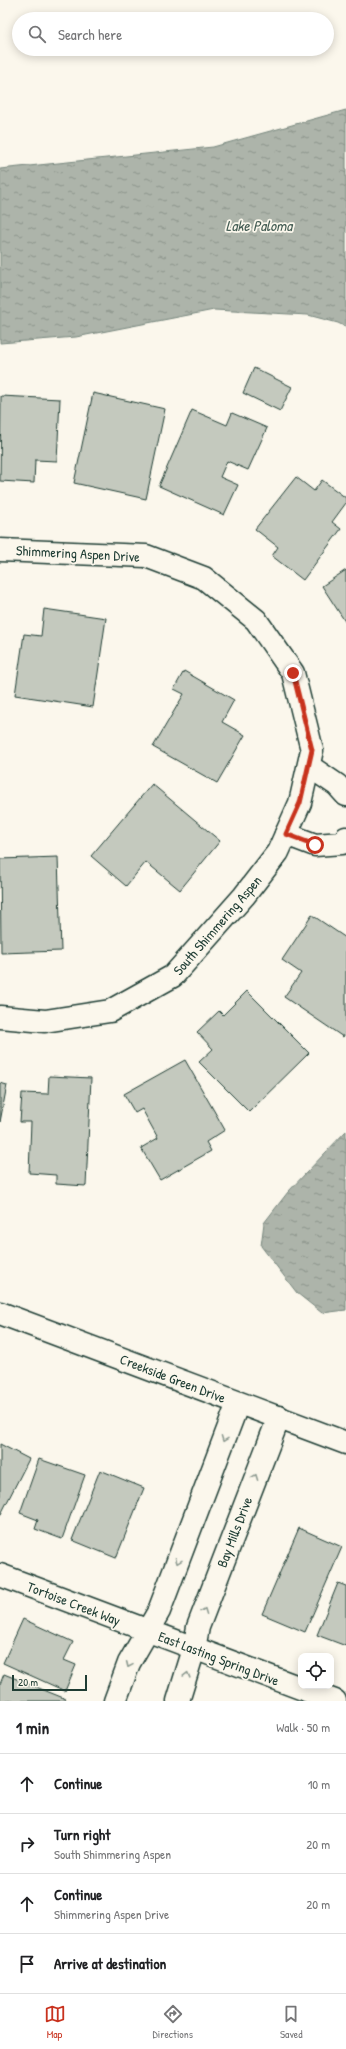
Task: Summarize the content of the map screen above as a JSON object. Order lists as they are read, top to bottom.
{
  "streets": {
    "street": [
      "Shimmering Aspen Drive",
      "South Shimmering Aspen",
      "Creekside Green Drive",
      "Bay Mills Drive",
      "Tortoise Creek Way",
      "East Lasting Spring Drive"
    ]
  },
  "crossings": [
    ["Shimmering Aspen Drive", "South Shimmering Aspen"],
    ["Creekside Green Drive", "Bay Mills Drive"],
    ["Bay Mills Drive", "East Lasting Spring Drive"],
    ["Tortoise Creek Way", "East Lasting Spring Drive"]
  ],
  "water": ["Lake Paloma"],
  "scale_bar": "20 m",
  "page": {
    "search": "Search here",
    "scale": "20 m",
    "heading": ["1 min", "Walk · 50 m"],
    "list": [
      ["Continue", "10 m"],
      ["Turn right", "South Shimmering Aspen", "20 m"],
      ["Continue", "Shimmering Aspen Drive", "20 m"],
      "Arrive at destination"
    ],
    "nav": ["Map", "Directions", "Saved"]
  }
}
